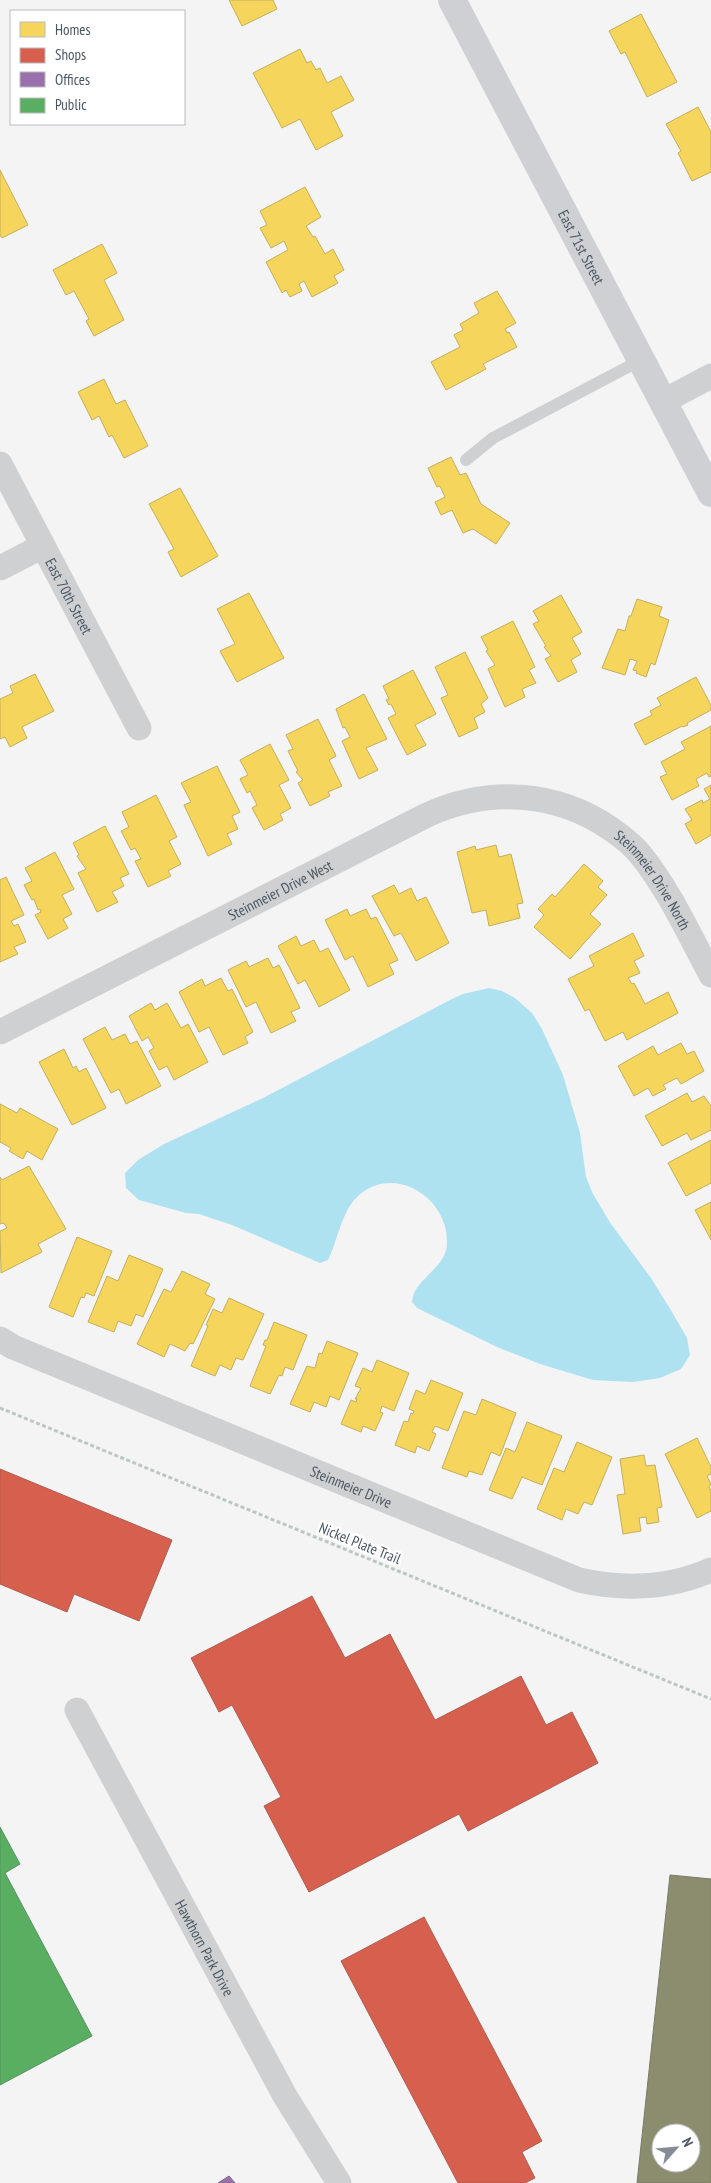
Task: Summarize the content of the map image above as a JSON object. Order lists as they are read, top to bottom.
{
  "streets": {
    "main road": ["East 71st Street"],
    "street": [
      "East 70th Street",
      "Steinmeier Drive North",
      "Steinmeier Drive West",
      "Steinmeier Drive",
      "Hawthorn Park Drive"
    ],
    "path": ["Nickel Plate Trail"]
  },
  "crossings": [
    ["Steinmeier Drive North", "Steinmeier Drive West"]
  ],
  "legend": [
    "Homes",
    "Shops",
    "Offices",
    "Public"
  ],
  "north": "top right"
}
